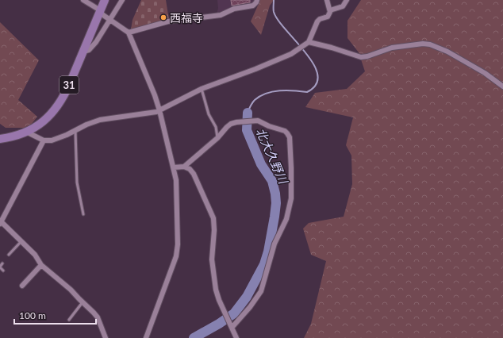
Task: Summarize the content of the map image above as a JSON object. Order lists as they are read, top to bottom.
{
  "streets": {
    "main road": ["31"]
  },
  "water": ["北大久野川"],
  "places": ["西福寺"],
  "scale_bar": "100 m"
}
